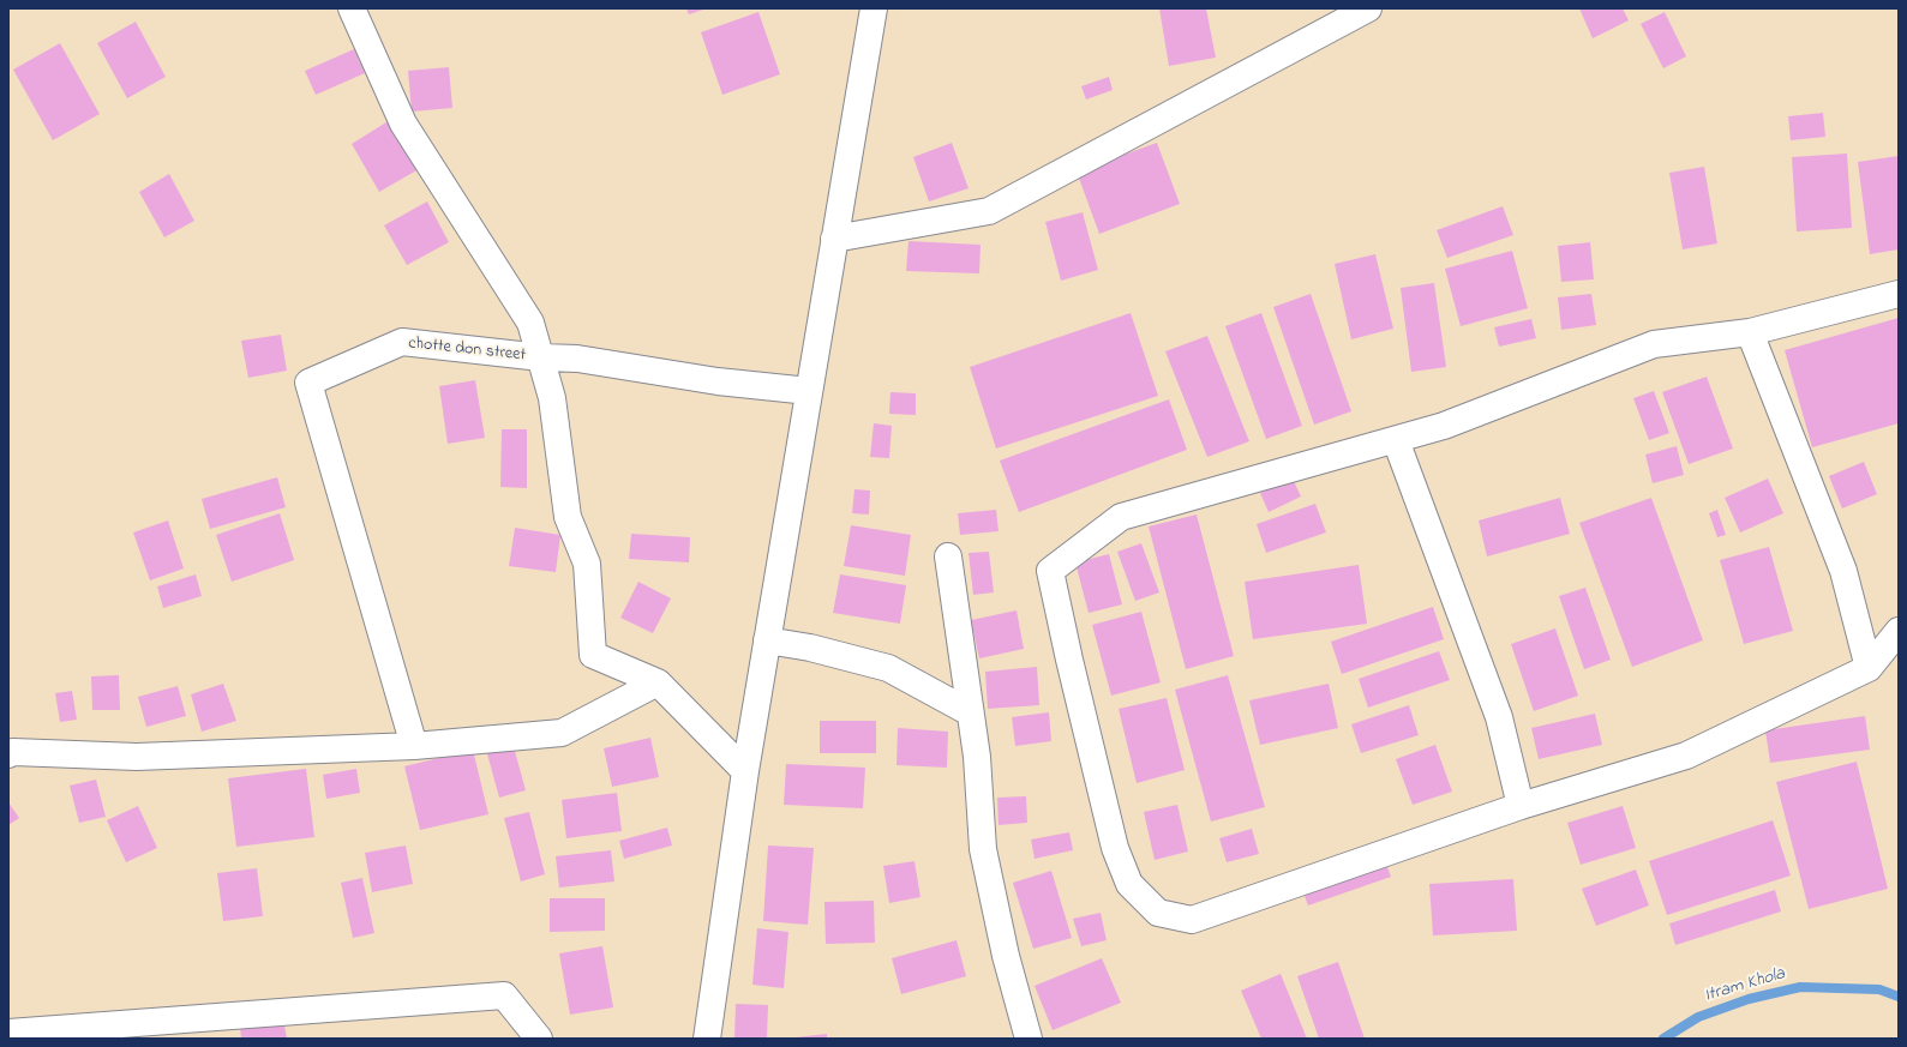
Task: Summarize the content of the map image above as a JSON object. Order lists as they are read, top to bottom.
{
  "streets": {
    "street": ["chotte don street"]
  },
  "water": ["Itram Khola"]
}
